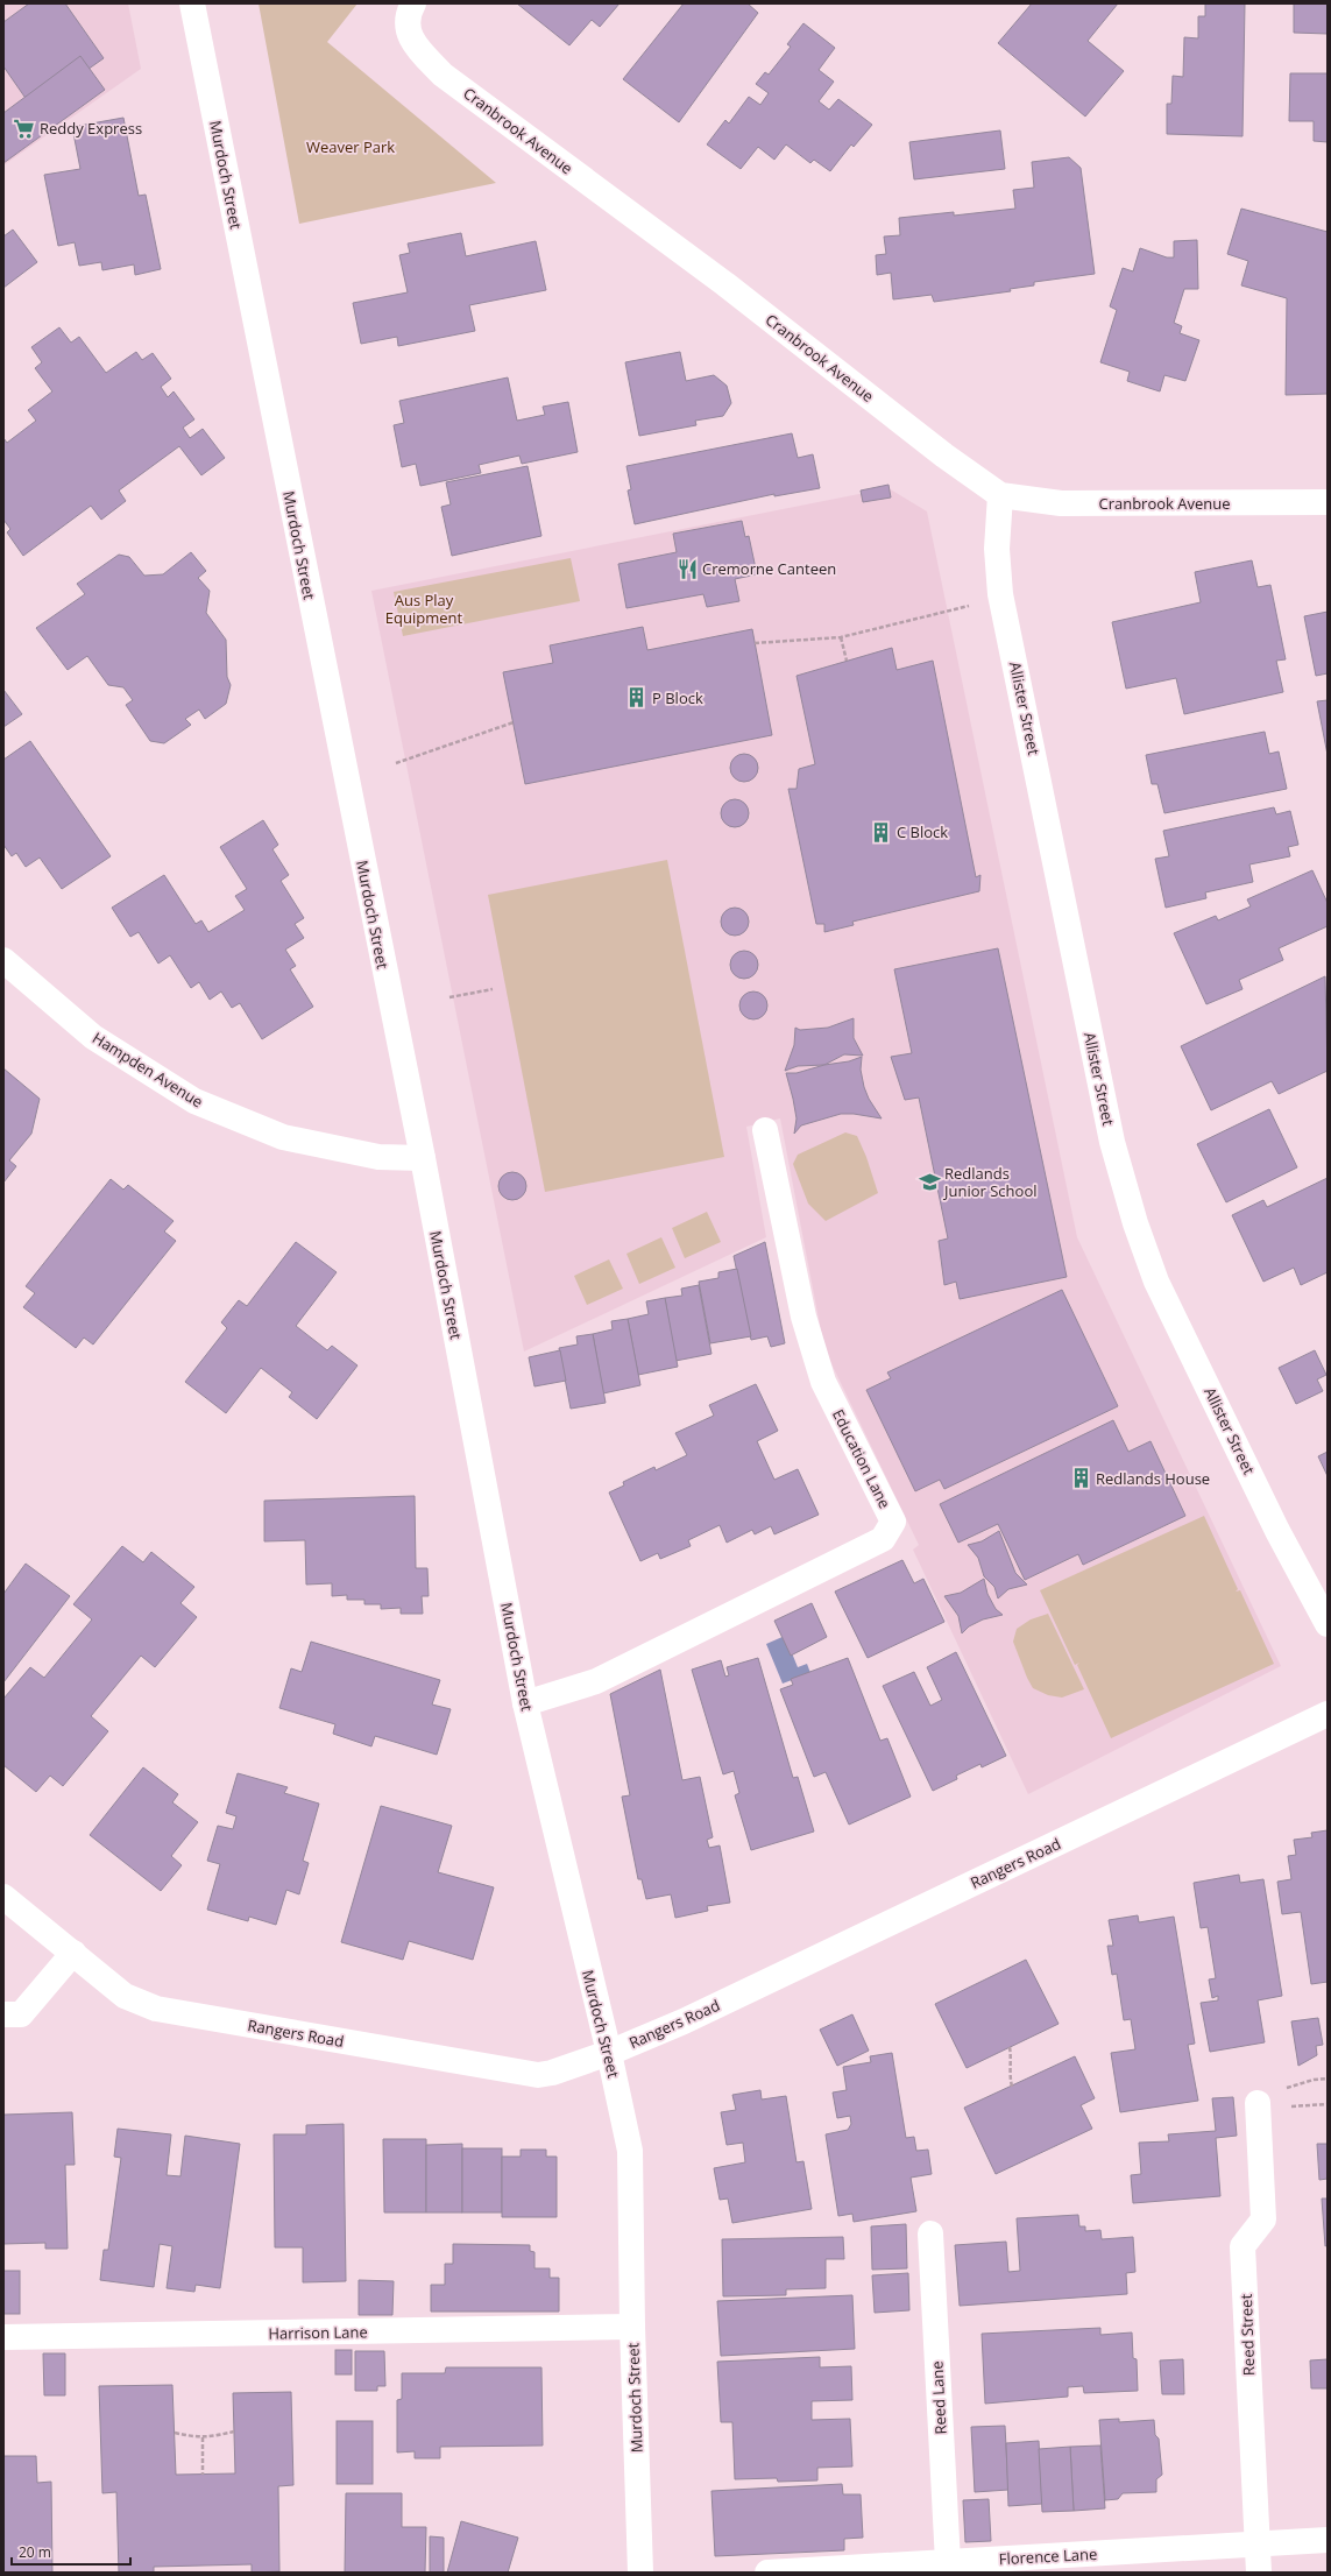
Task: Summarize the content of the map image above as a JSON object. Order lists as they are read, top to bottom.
{
  "streets": {
    "street": [
      "Cranbrook Avenue",
      "Murdoch Street",
      "Allister Street",
      "Hampden Avenue",
      "Education Lane",
      "Rangers Road",
      "Harrison Lane",
      "Reed Street",
      "Reed Lane",
      "Florence Lane"
    ]
  },
  "crossings": [
    ["Cranbrook Avenue", "Allister Street"],
    ["Murdoch Street", "Hampden Avenue"],
    ["Murdoch Street", "Education Lane"],
    ["Murdoch Street", "Rangers Road"],
    ["Murdoch Street", "Harrison Lane"],
    ["Reed Street", "Florence Lane"],
    ["Reed Lane", "Florence Lane"]
  ],
  "parks": ["Weaver Park", "Aus Play Equipment"],
  "places": {
    "supermarket": ["Reddy Express"],
    "restaurant": ["Cremorne Canteen"],
    "building": ["P Block", "C Block", "Redlands House"],
    "school or university": ["Redlands Junior School"]
  },
  "scale_bar": "20 m"
}
